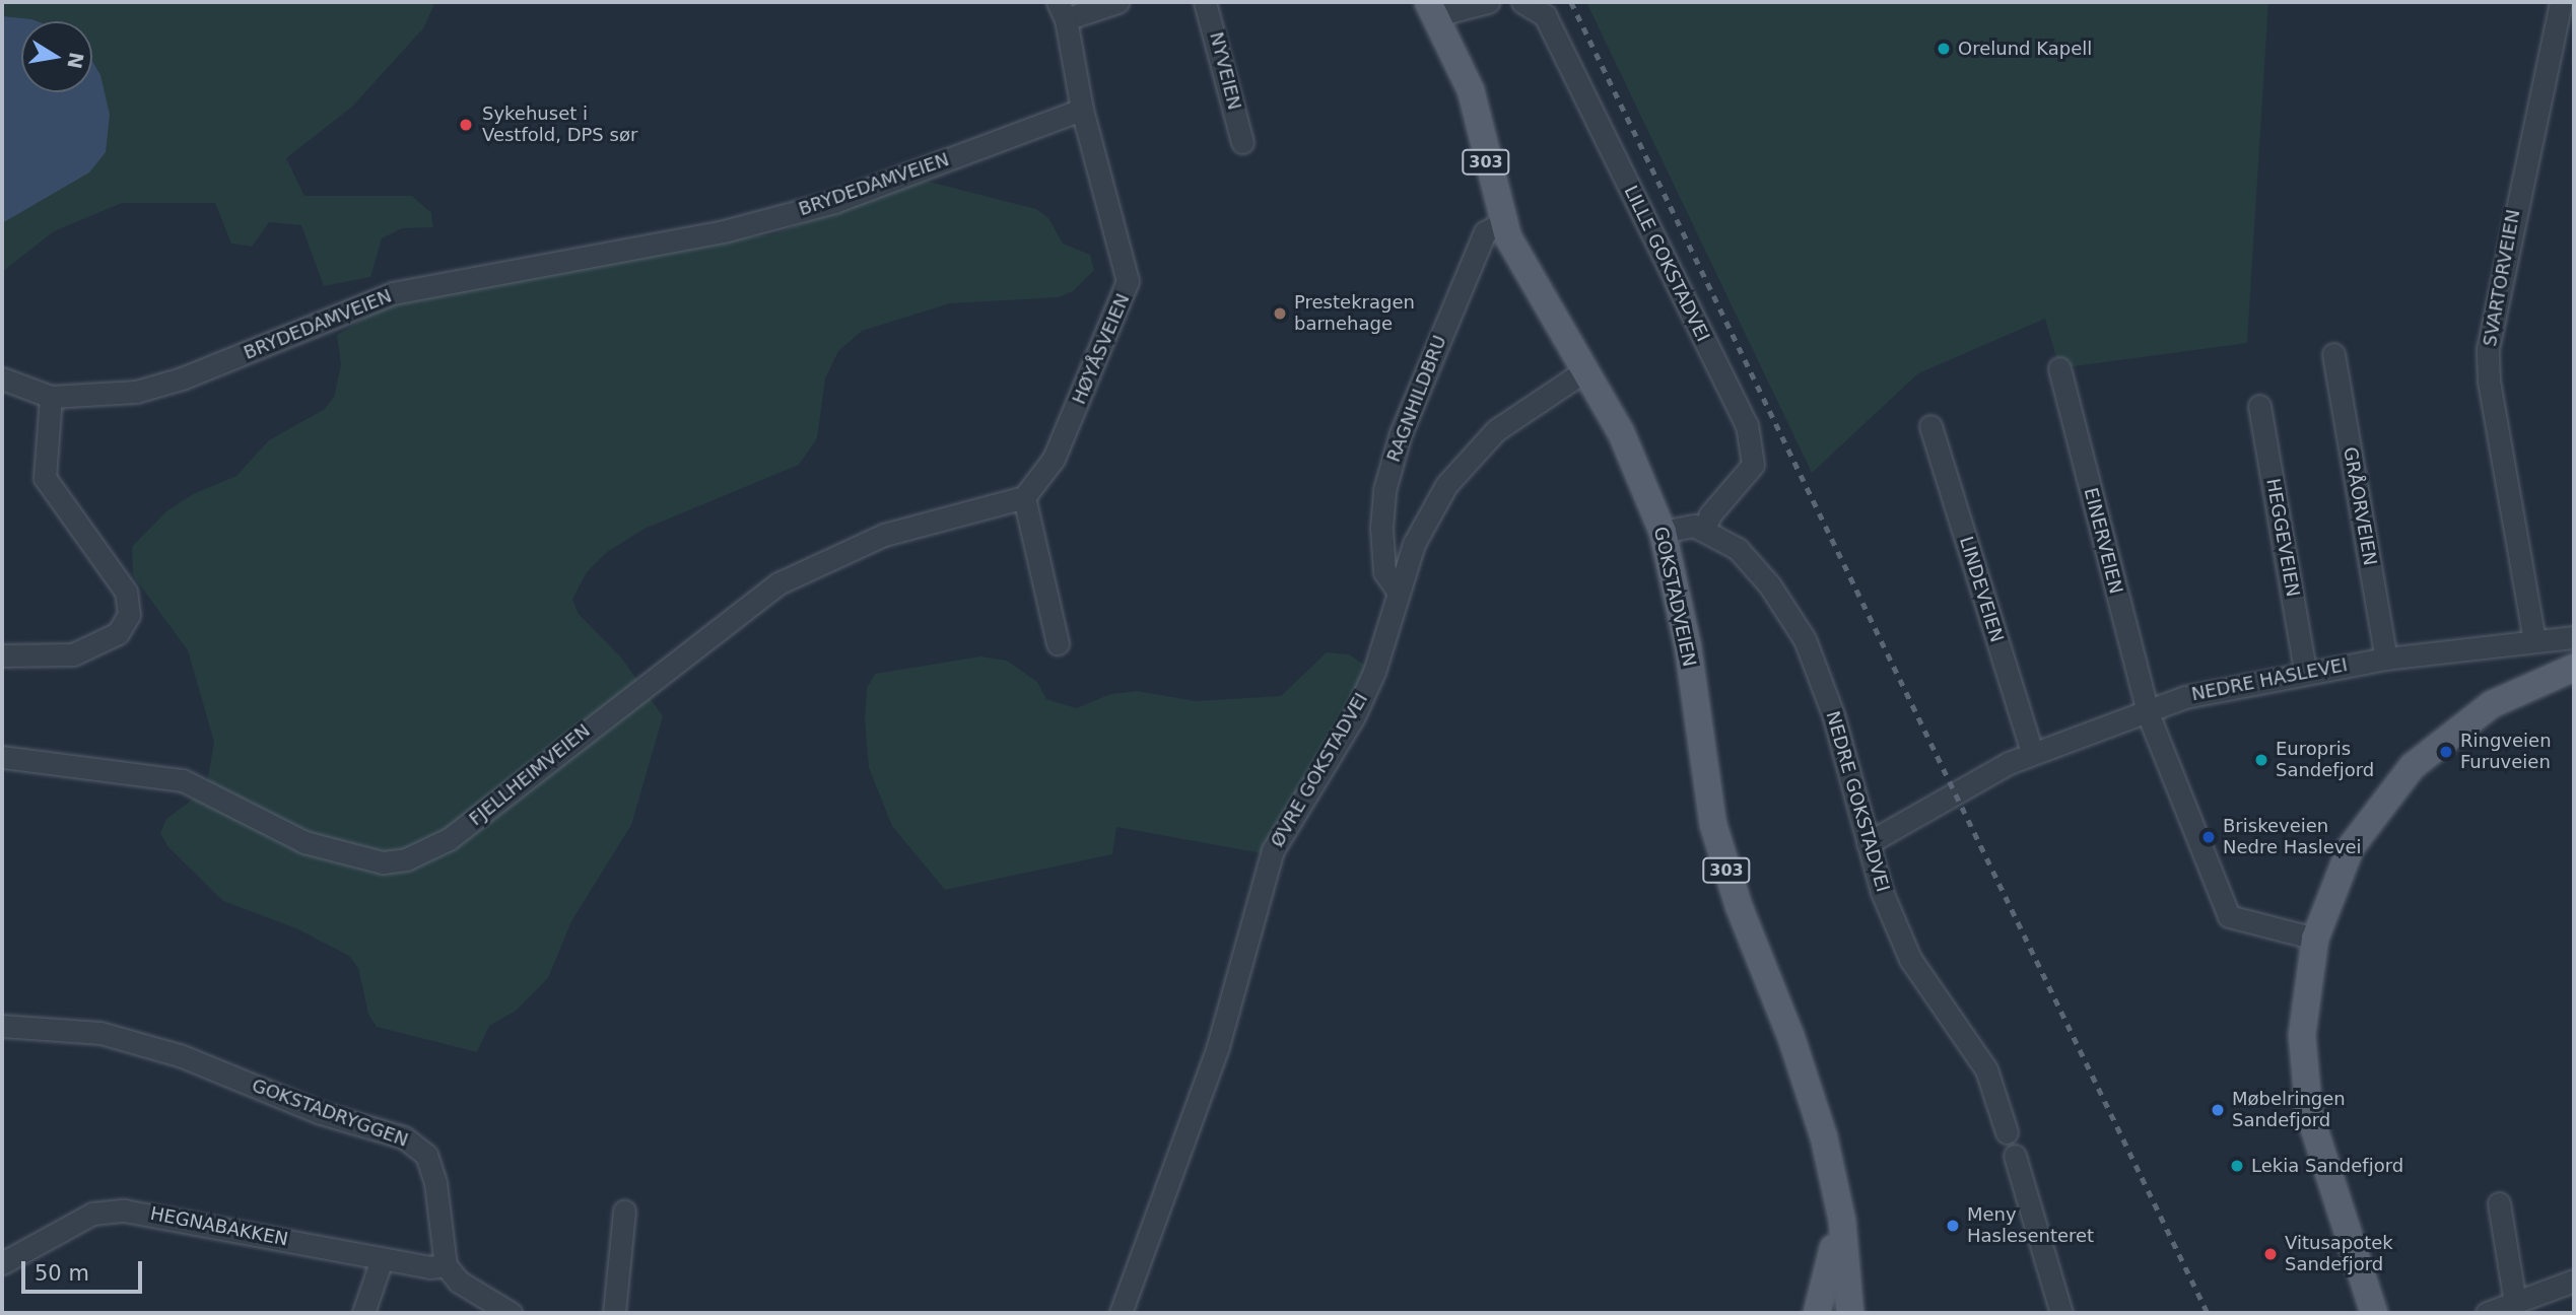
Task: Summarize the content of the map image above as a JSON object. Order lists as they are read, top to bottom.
{
  "streets": {
    "main road": ["303", "GOKSTADVEIEN"],
    "street": [
      "NYVEIEN",
      "BRYDEDAMVEIEN",
      "LILLE GOKSTADVEI",
      "SVARTORVEIEN",
      "HØYÅSVEIEN",
      "RAGNHILDBRU",
      "GRÅORVEIEN",
      "HEGGEVEIEN",
      "EINERVEIEN",
      "LINDEVEIEN",
      "NEDRE HASLEVEI",
      "ØVRE GOKSTADVEI",
      "FJELLHEIMVEIEN",
      "NEDRE GOKSTADVEI",
      "GOKSTADRYGGEN",
      "HEGNABAKKEN"
    ]
  },
  "crossings": [
    ["303", "GOKSTADVEIEN"],
    ["BRYDEDAMVEIEN", "HØYÅSVEIEN"],
    ["LILLE GOKSTADVEI", "NEDRE GOKSTADVEI"],
    ["SVARTORVEIEN", "NEDRE HASLEVEI"],
    ["HØYÅSVEIEN", "FJELLHEIMVEIEN"],
    ["RAGNHILDBRU", "GOKSTADVEIEN"],
    ["RAGNHILDBRU", "ØVRE GOKSTADVEI"],
    ["GRÅORVEIEN", "NEDRE HASLEVEI"],
    ["HEGGEVEIEN", "NEDRE HASLEVEI"],
    ["EINERVEIEN", "NEDRE HASLEVEI"],
    ["LINDEVEIEN", "NEDRE HASLEVEI"],
    ["GOKSTADVEIEN", "ØVRE GOKSTADVEI"],
    ["NEDRE HASLEVEI", "NEDRE GOKSTADVEI"],
    ["GOKSTADRYGGEN", "HEGNABAKKEN"]
  ],
  "places": [
    "Orelund Kapell",
    "Sykehuset i Vestfold, DPS sør",
    "Prestekragen barnehage",
    "Ringveien Furuveien",
    "Europris Sandefjord",
    "Briskeveien Nedre Haslevei",
    "Møbelringen Sandefjord",
    "Lekia Sandefjord",
    "Meny Haslesenteret",
    "Vitusapotek Sandefjord"
  ],
  "scale_bar": "50 m",
  "north": "right"
}
